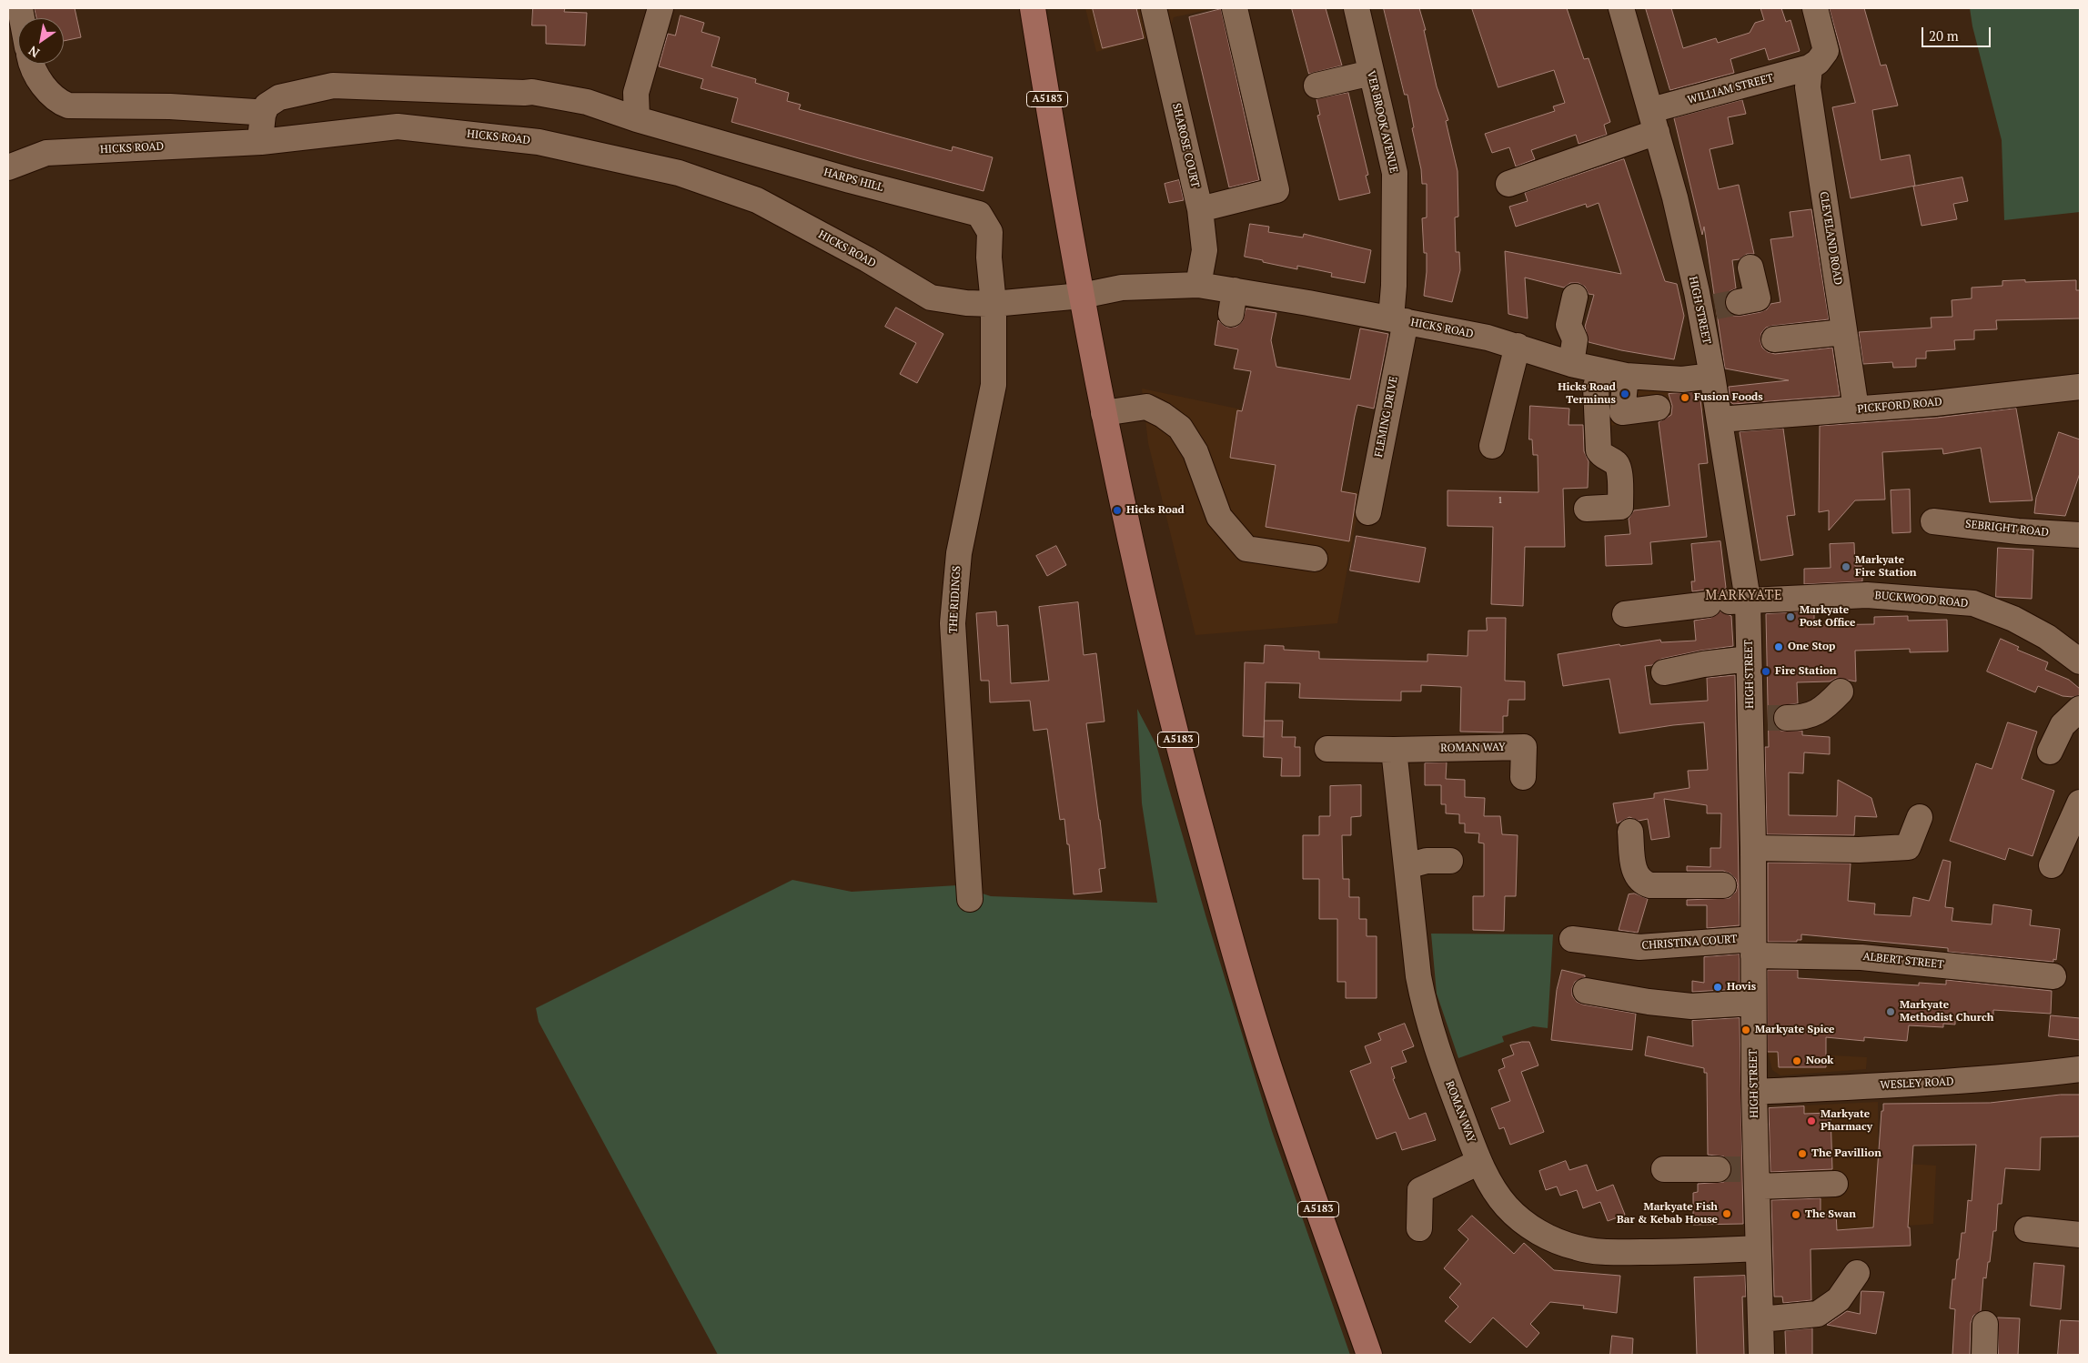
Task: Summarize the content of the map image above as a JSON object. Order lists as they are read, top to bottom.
{
  "streets": {
    "main road": ["A5183"],
    "street": [
      "WILLIAM STREET",
      "VER BROOK AVENUE",
      "HICKS ROAD",
      "SHAROSE COURT",
      "HARPS HILL",
      "CLEVELAND ROAD",
      "HIGH STREET",
      "PICKFORD ROAD",
      "FLEMING DRIVE",
      "SEBRIGHT ROAD",
      "THE RIDINGS",
      "BUCKWOOD ROAD",
      "ROMAN WAY",
      "CHRISTINA COURT",
      "ALBERT STREET",
      "WESLEY ROAD"
    ]
  },
  "crossings": [
    ["WILLIAM STREET", "CLEVELAND ROAD"],
    ["WILLIAM STREET", "HIGH STREET"],
    ["A5183", "HICKS ROAD"],
    ["VER BROOK AVENUE", "HICKS ROAD"],
    ["VER BROOK AVENUE", "FLEMING DRIVE"],
    ["HICKS ROAD", "SHAROSE COURT"],
    ["HICKS ROAD", "HARPS HILL"],
    ["HICKS ROAD", "HIGH STREET"],
    ["HICKS ROAD", "FLEMING DRIVE"],
    ["HICKS ROAD", "THE RIDINGS"],
    ["HARPS HILL", "THE RIDINGS"],
    ["CLEVELAND ROAD", "PICKFORD ROAD"],
    ["HIGH STREET", "PICKFORD ROAD"],
    ["HIGH STREET", "BUCKWOOD ROAD"],
    ["HIGH STREET", "ROMAN WAY"],
    ["HIGH STREET", "CHRISTINA COURT"],
    ["HIGH STREET", "ALBERT STREET"],
    ["HIGH STREET", "WESLEY ROAD"],
    ["CHRISTINA COURT", "ALBERT STREET"]
  ],
  "districts": ["MARKYATE"],
  "places": [
    "Hicks Road Terminus",
    "Fusion Foods",
    "Hicks Road",
    "Markyate Fire Station",
    "Markyate Post Office",
    "One Stop",
    "Fire Station",
    "Hovis",
    "Markyate Methodist Church",
    "Markyate Spice",
    "Nook",
    "Markyate Pharmacy",
    "The Pavillion",
    "Markyate Fish Bar & Kebab House",
    "The Swan"
  ],
  "house_numbers": ["1"],
  "scale_bar": "20 m",
  "north": "bottom left"
}
